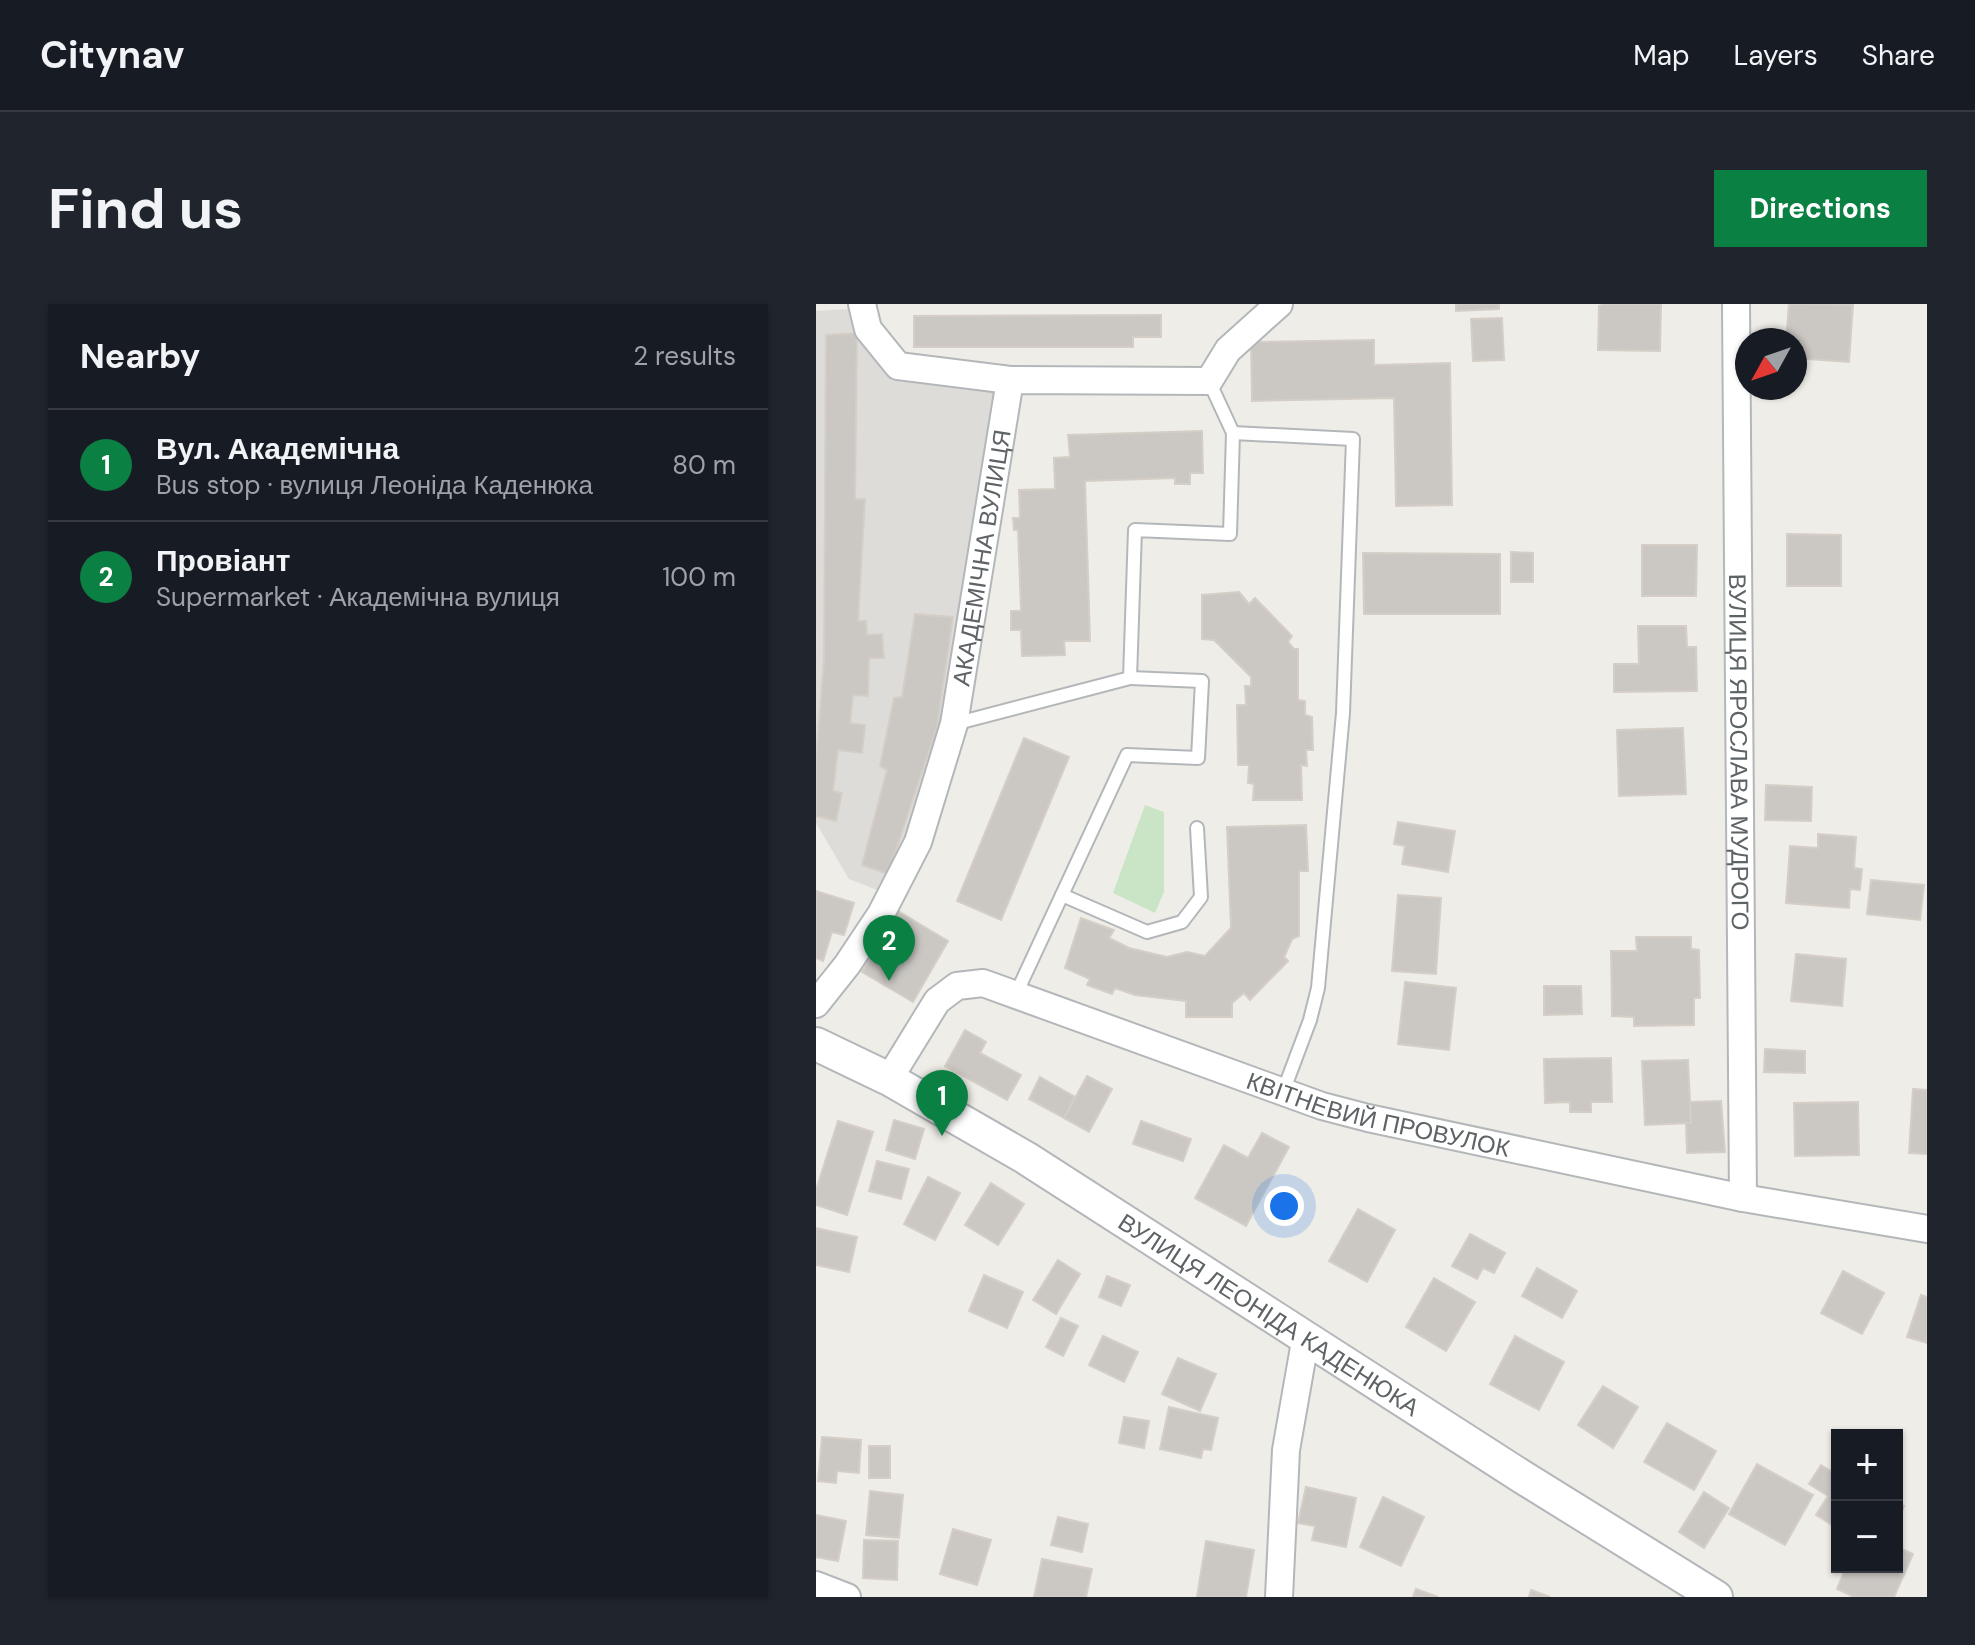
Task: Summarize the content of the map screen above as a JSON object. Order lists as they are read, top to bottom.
{
  "streets": {
    "street": [
      "АКАДЕМІЧНА ВУЛИЦЯ",
      "ВУЛИЦЯ ЯРОСЛАВА МУДРОГО",
      "КВІТНЕВИЙ ПРОВУЛОК",
      "ВУЛИЦЯ ЛЕОНІДА КАДЕНЮКА"
    ]
  },
  "crossings": [
    ["ВУЛИЦЯ ЯРОСЛАВА МУДРОГО", "КВІТНЕВИЙ ПРОВУЛОК"],
    ["КВІТНЕВИЙ ПРОВУЛОК", "ВУЛИЦЯ ЛЕОНІДА КАДЕНЮКА"]
  ],
  "north": "bottom left",
  "page": {
    "header": "Citynav",
    "nav": ["Map", "Layers", "Share"],
    "buttons": "Directions",
    "title": "Find us",
    "heading": ["Nearby", "2 results"],
    "list": [
      {
        "mark": "1",
        "name": "Вул. Академічна",
        "note": "Bus stop · вулиця Леоніда Каденюка",
        "value": "80 m"
      },
      {
        "mark": "2",
        "name": "Провіант",
        "note": "Supermarket · Академічна вулиця",
        "value": "100 m"
      }
    ],
    "pins": ["2", "1"],
    "map_buttons": ["+", "−"]
  }
}
